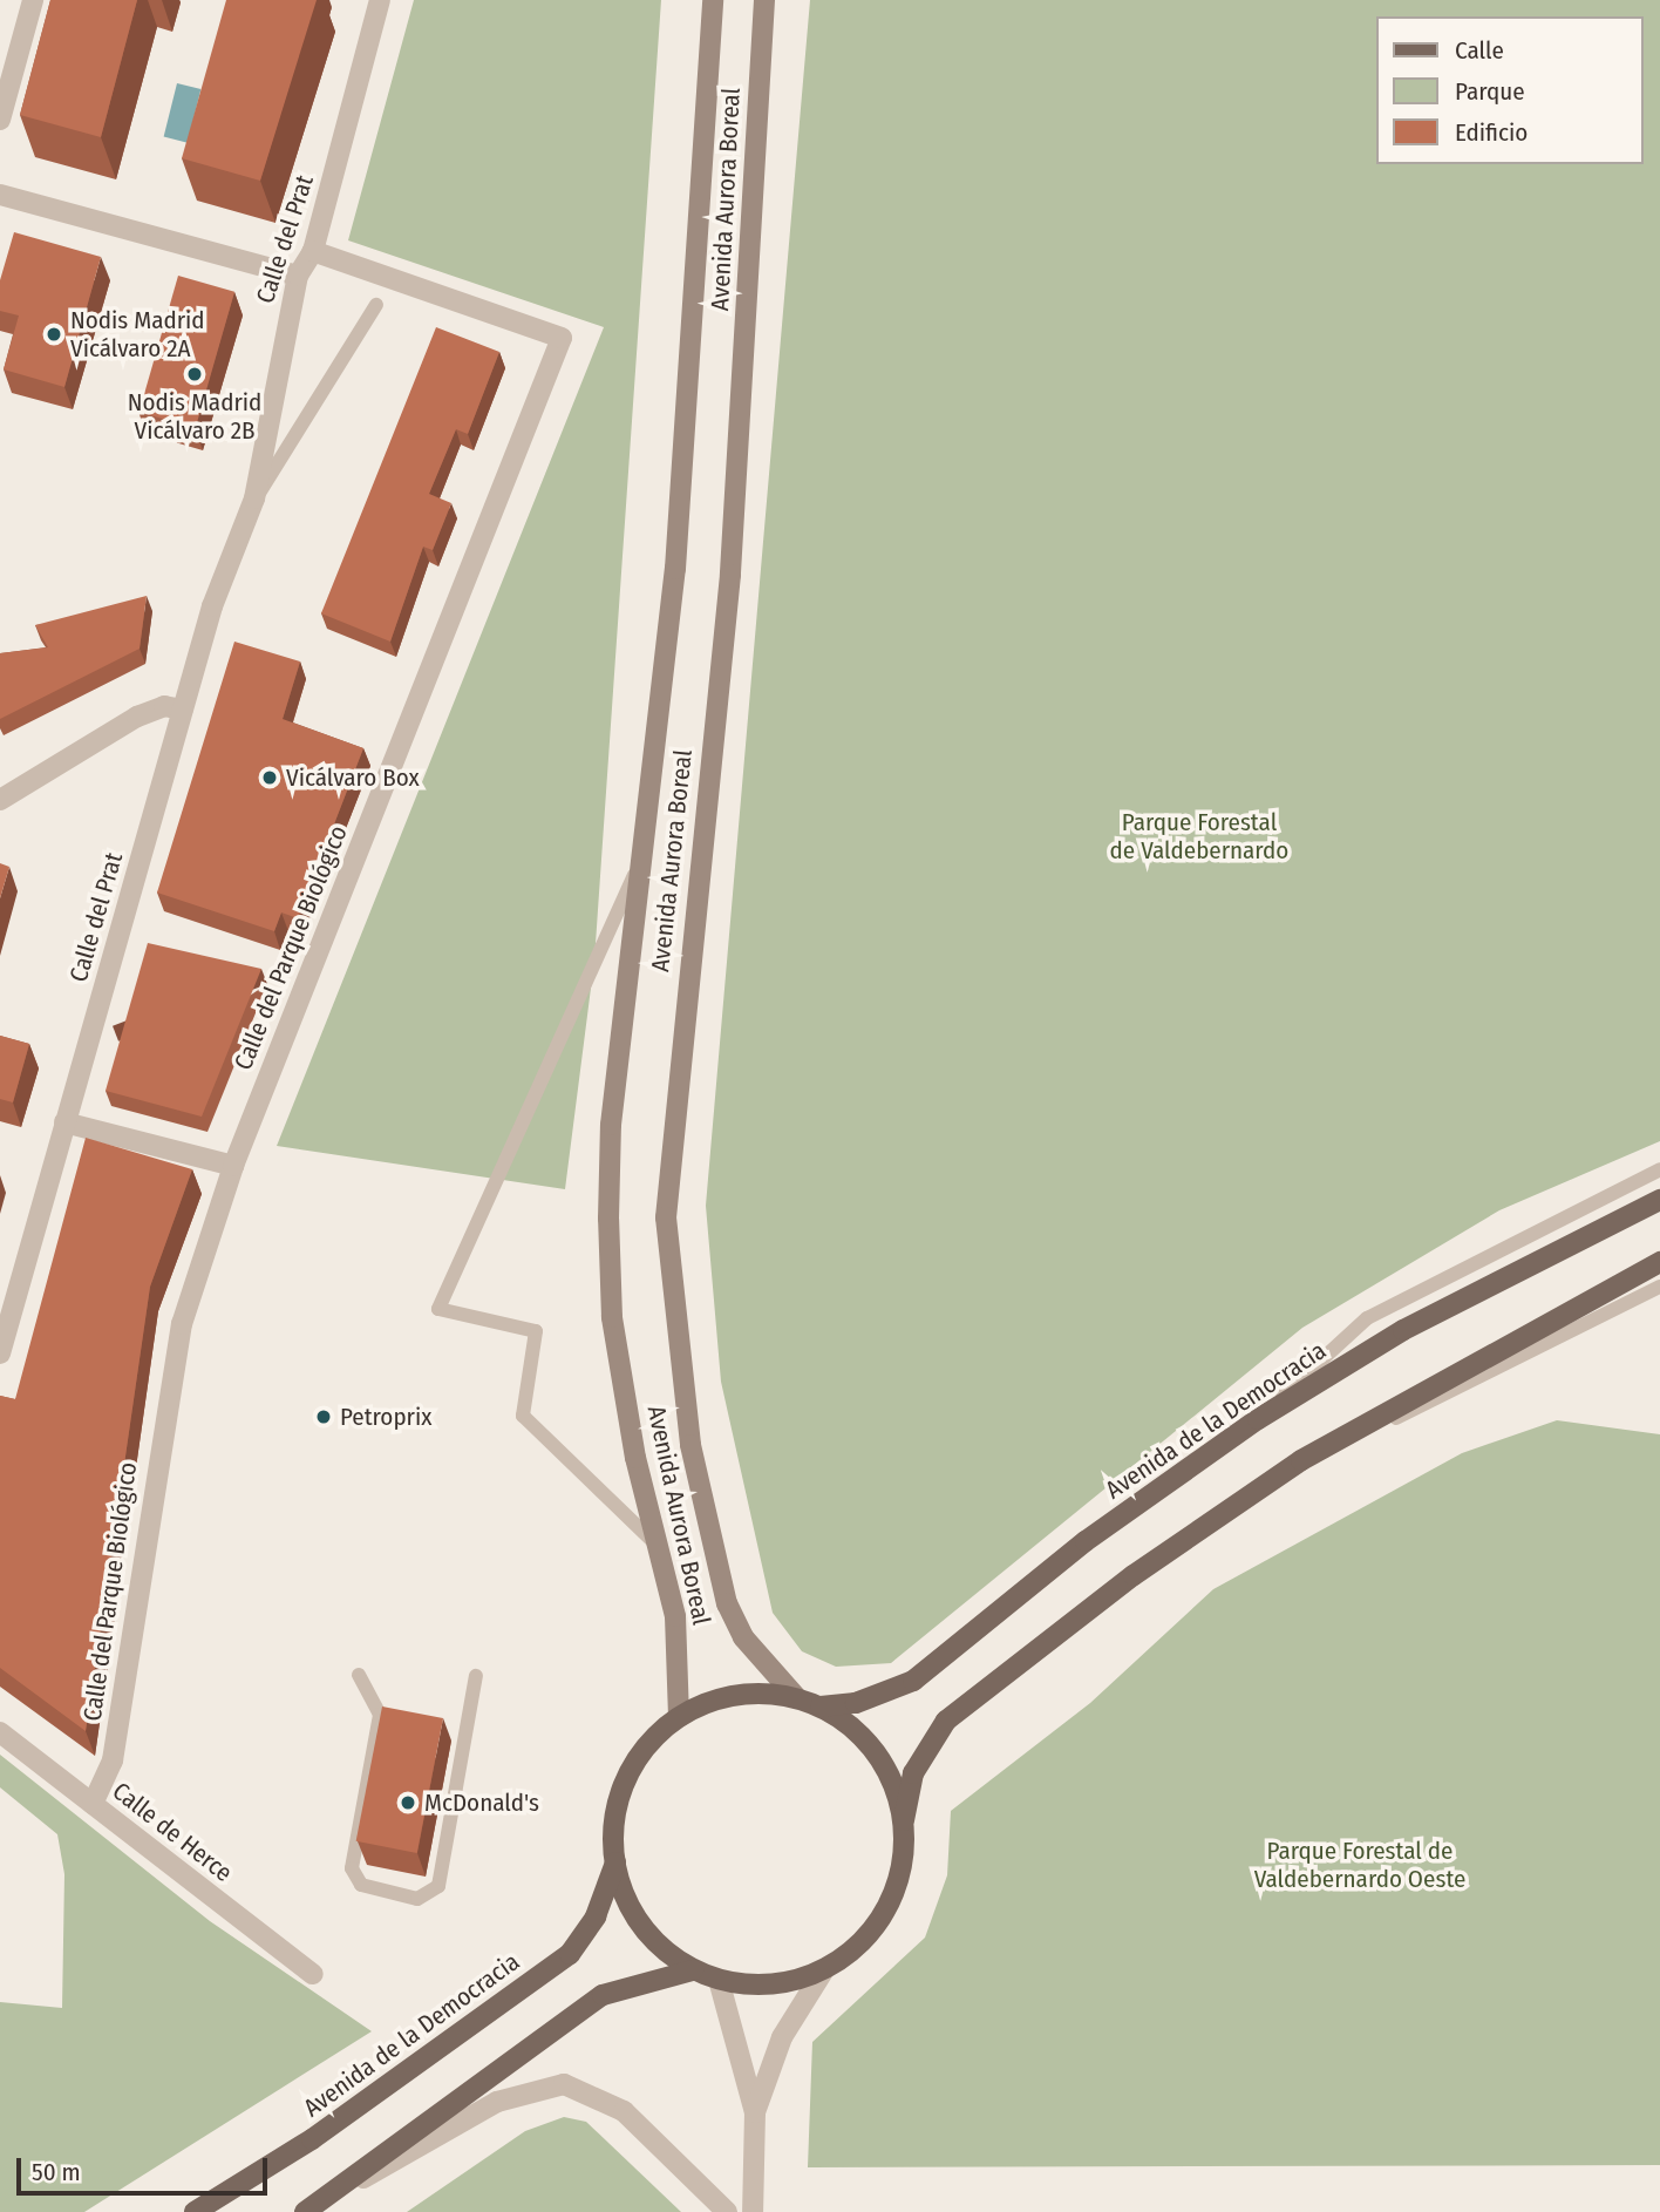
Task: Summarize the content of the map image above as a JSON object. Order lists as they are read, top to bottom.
{
  "streets": {
    "main road": ["Avenida Aurora Boreal", "Avenida de la Democracia"],
    "street": ["Calle del Prat", "Calle del Parque Biológico", "Calle de Herce"]
  },
  "crossings": [
    ["Avenida Aurora Boreal", "Avenida de la Democracia"],
    ["Calle del Prat", "Calle del Parque Biológico"],
    ["Calle del Parque Biológico", "Calle de Herce"]
  ],
  "parks": ["Parque Forestal de Valdebernardo", "Parque Forestal de Valdebernardo Oeste"],
  "places": [
    "Nodis Madrid Vicálvaro 2A",
    "Nodis Madrid Vicálvaro 2B",
    "Vicálvaro Box",
    "Petroprix",
    "McDonald's"
  ],
  "legend": ["Calle", "Parque", "Edificio"],
  "scale_bar": "50 m"
}
